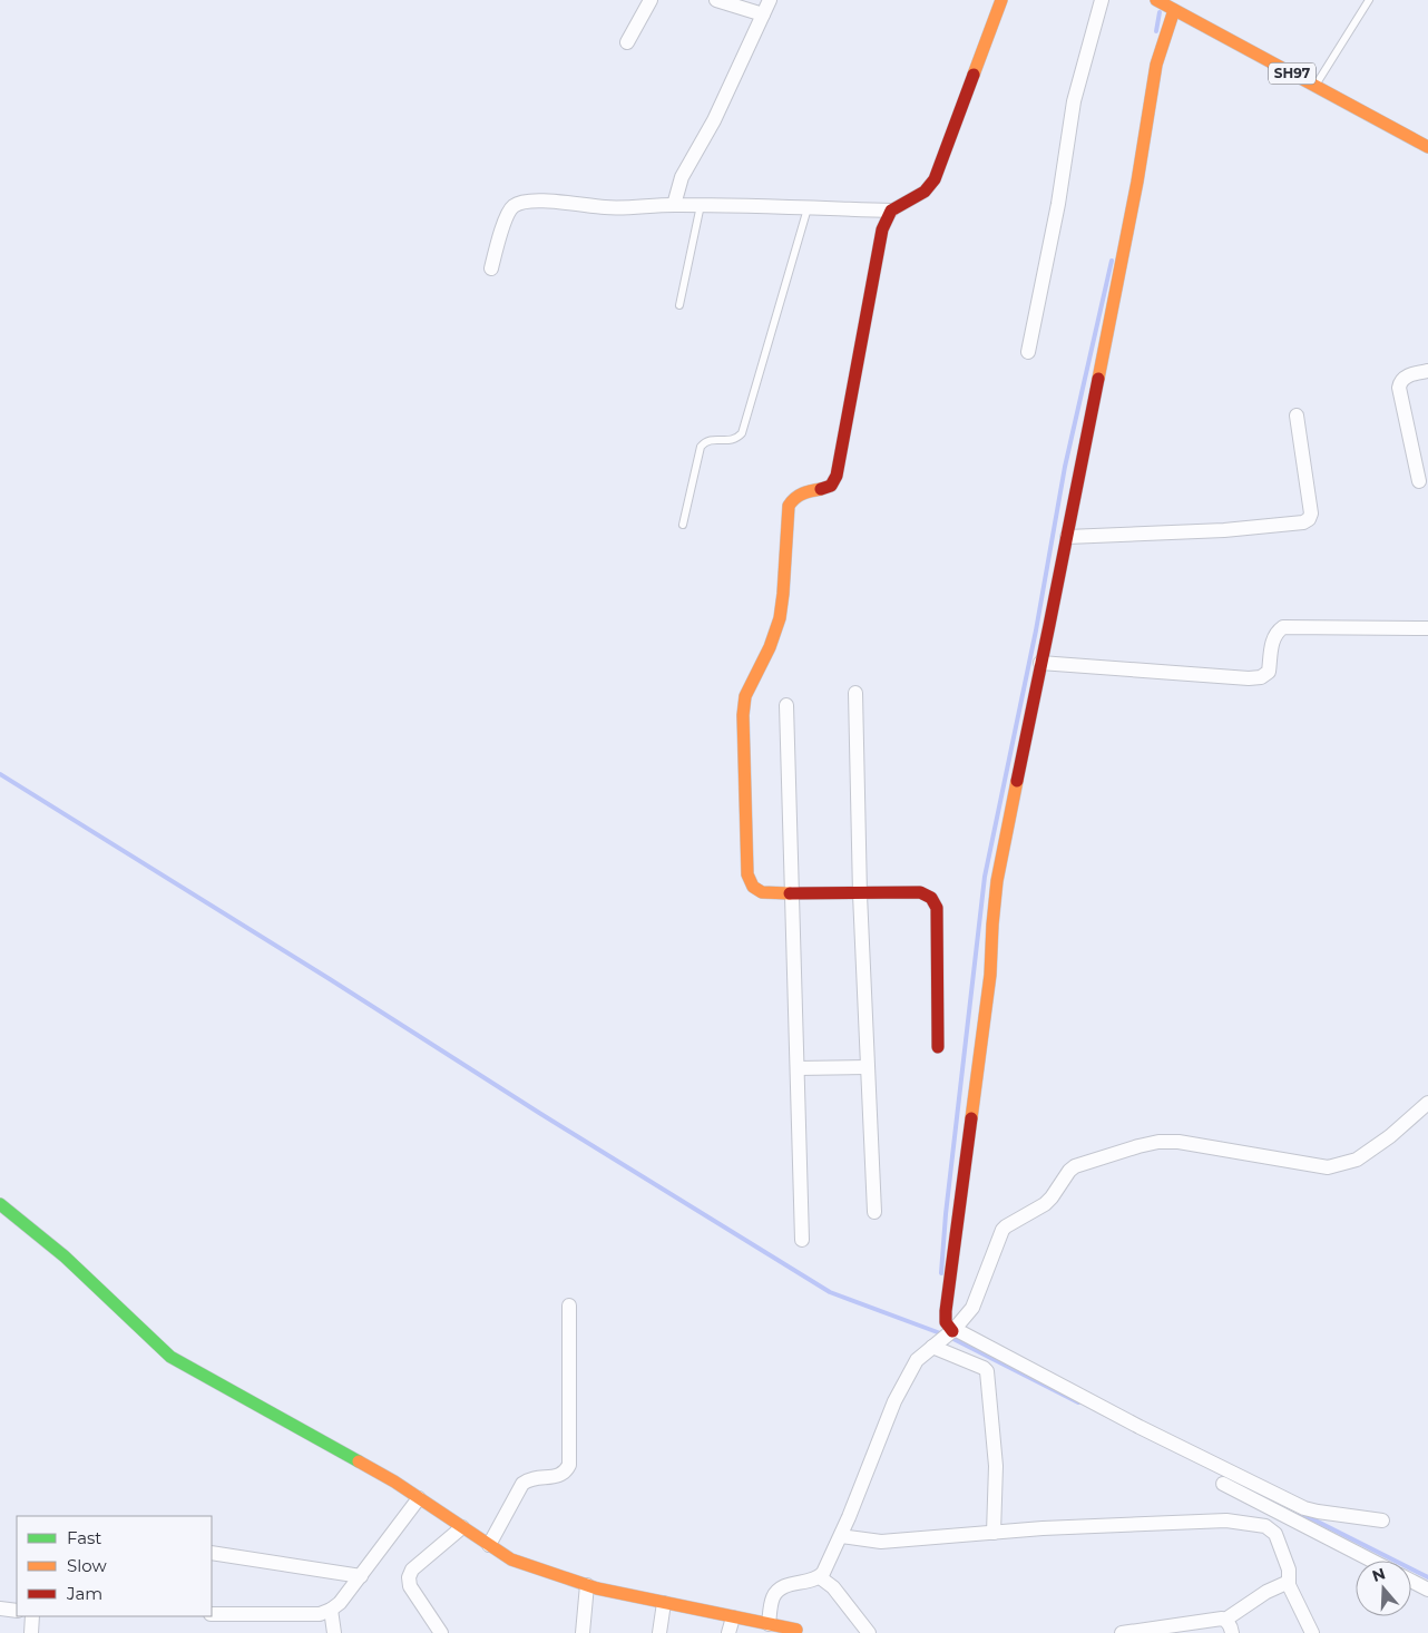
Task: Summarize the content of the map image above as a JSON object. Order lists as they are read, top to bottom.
{
  "streets": {
    "street": ["SH97"]
  },
  "legend": ["Fast", "Slow", "Jam"],
  "north": "top"
}
